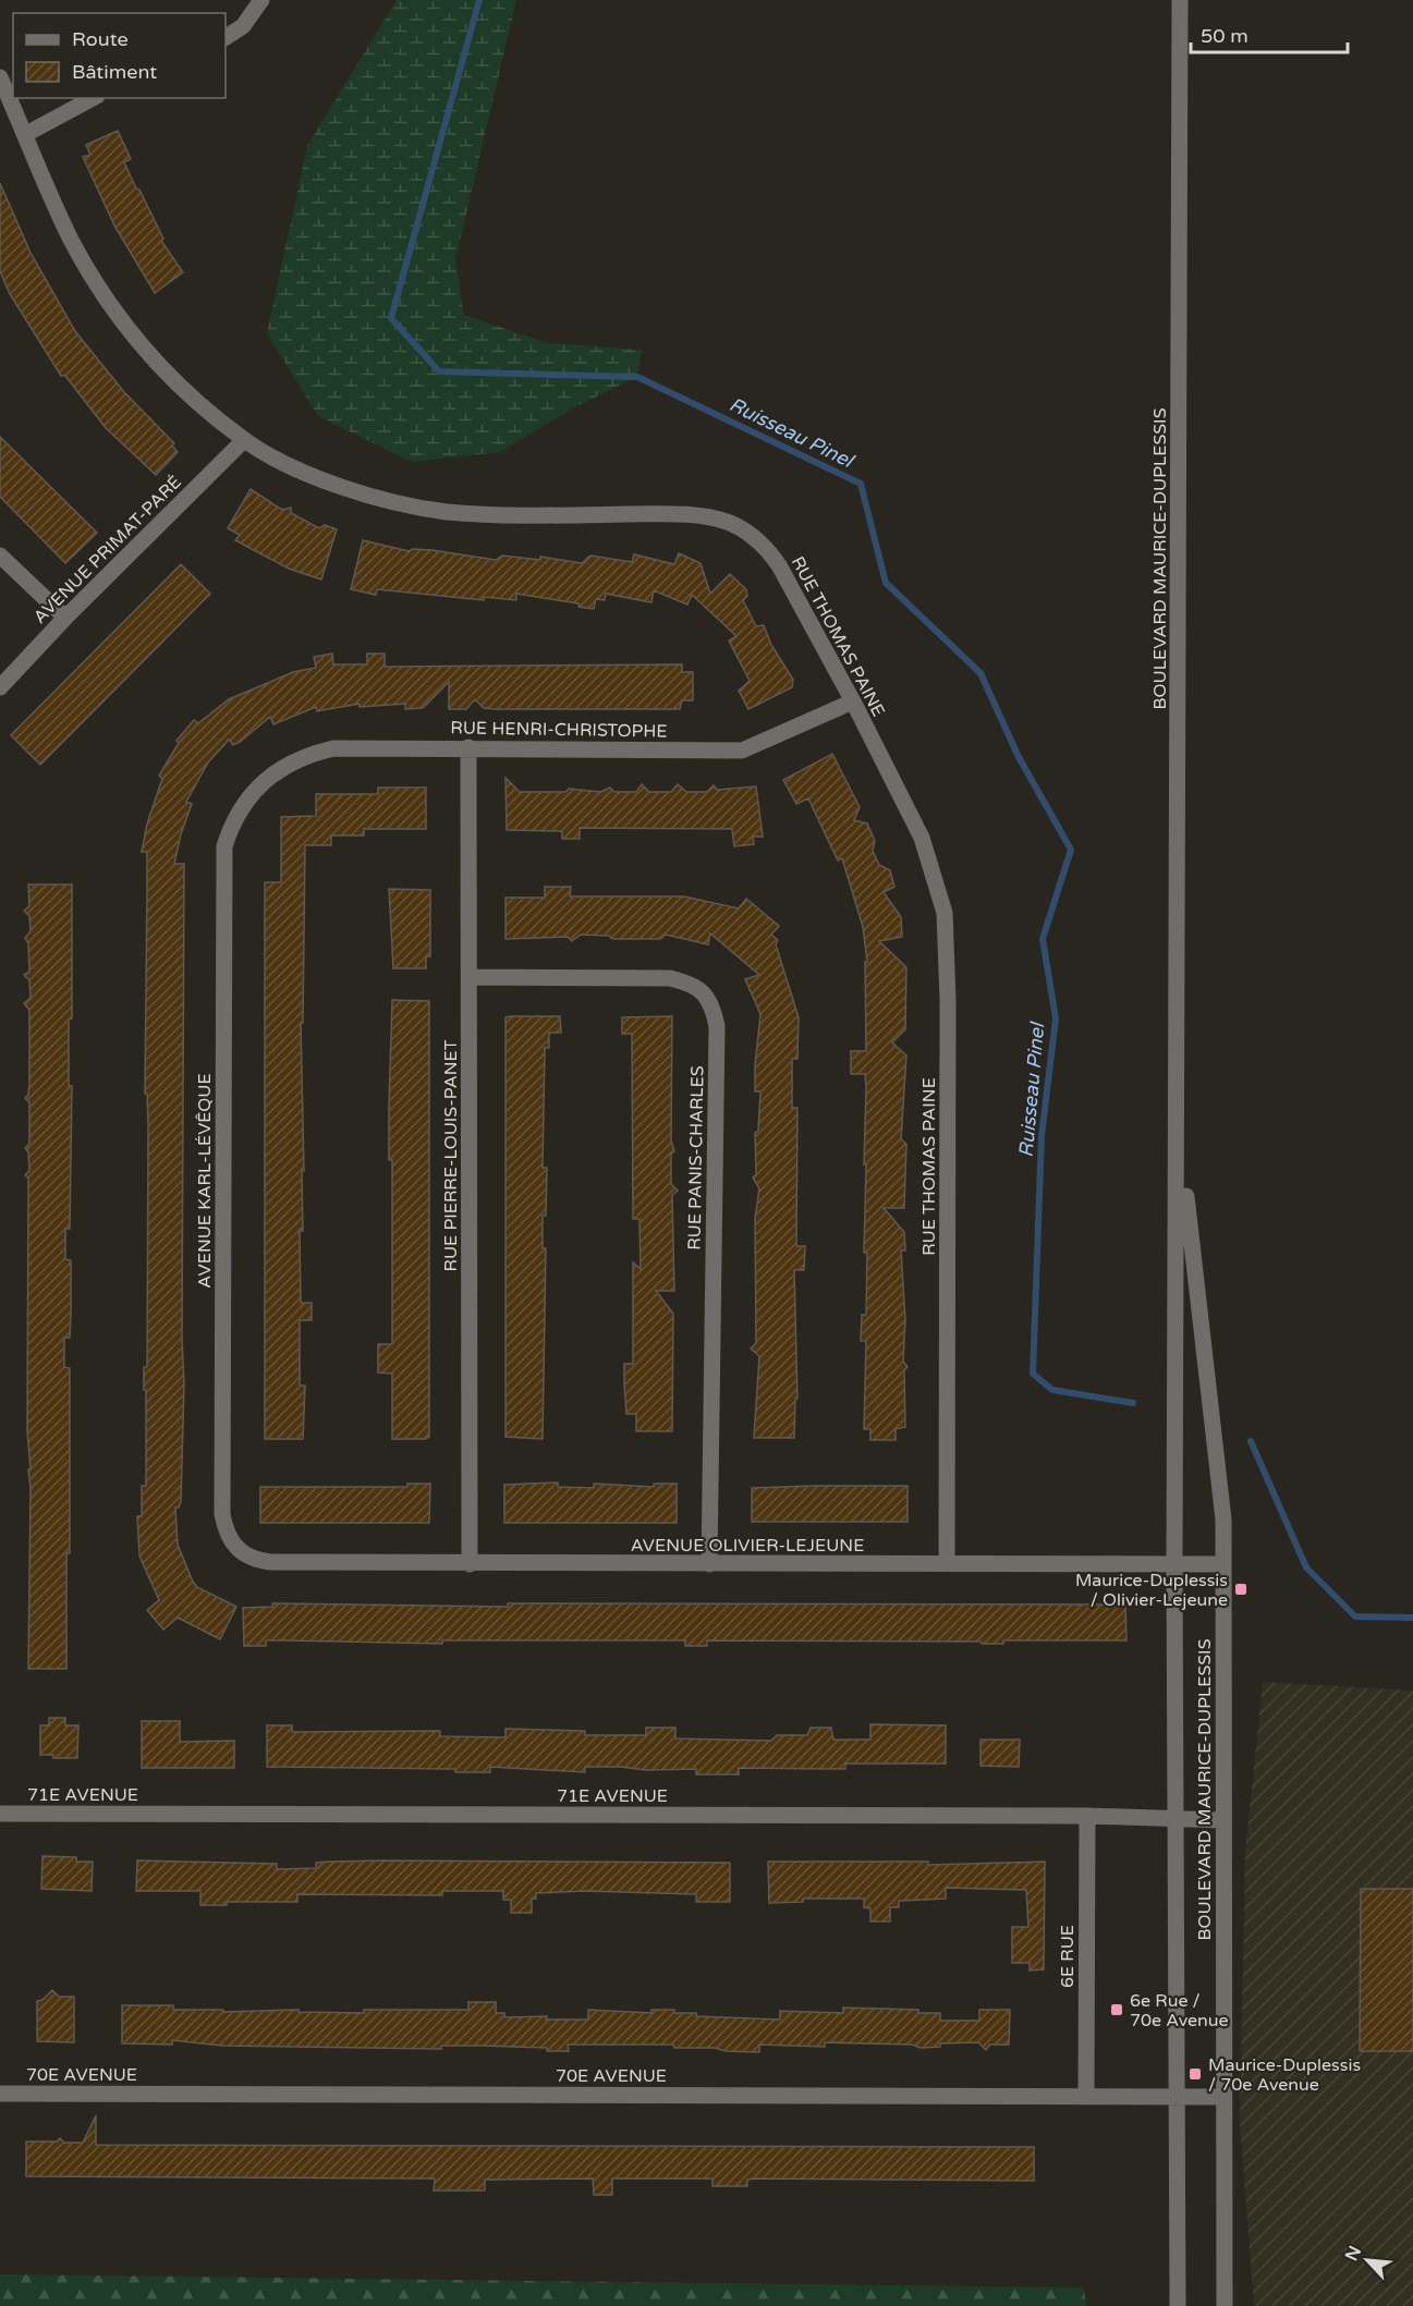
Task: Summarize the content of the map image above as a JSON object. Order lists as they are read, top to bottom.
{
  "streets": {
    "street": [
      "AVENUE PRIMAT-PARÉ",
      "BOULEVARD MAURICE-DUPLESSIS",
      "RUE THOMAS PAINE",
      "RUE HENRI-CHRISTOPHE",
      "RUE PIERRE-LOUIS-PANET",
      "RUE PANIS-CHARLES",
      "AVENUE KARL-LÉVÊQUE",
      "AVENUE OLIVIER-LEJEUNE",
      "71E AVENUE",
      "6E RUE",
      "70E AVENUE"
    ]
  },
  "crossings": [
    ["AVENUE PRIMAT-PARÉ", "RUE THOMAS PAINE"],
    ["BOULEVARD MAURICE-DUPLESSIS", "AVENUE OLIVIER-LEJEUNE"],
    ["BOULEVARD MAURICE-DUPLESSIS", "71E AVENUE"],
    ["BOULEVARD MAURICE-DUPLESSIS", "70E AVENUE"],
    ["RUE THOMAS PAINE", "RUE HENRI-CHRISTOPHE"],
    ["RUE THOMAS PAINE", "AVENUE OLIVIER-LEJEUNE"],
    ["RUE HENRI-CHRISTOPHE", "RUE PIERRE-LOUIS-PANET"],
    ["RUE HENRI-CHRISTOPHE", "AVENUE KARL-LÉVÊQUE"],
    ["RUE PIERRE-LOUIS-PANET", "RUE PANIS-CHARLES"],
    ["RUE PIERRE-LOUIS-PANET", "AVENUE OLIVIER-LEJEUNE"],
    ["RUE PANIS-CHARLES", "AVENUE OLIVIER-LEJEUNE"],
    ["AVENUE KARL-LÉVÊQUE", "AVENUE OLIVIER-LEJEUNE"],
    ["71E AVENUE", "6E RUE"],
    ["6E RUE", "70E AVENUE"]
  ],
  "water": ["Ruisseau Pinel"],
  "places": {
    "transit": ["Maurice-Duplessis / Olivier-Lejeune", "6e Rue / 70e Avenue", "Maurice-Duplessis / 70e Avenue"]
  },
  "legend": ["Route", "Bâtiment"],
  "scale_bar": "50 m",
  "north": "top left"
}
